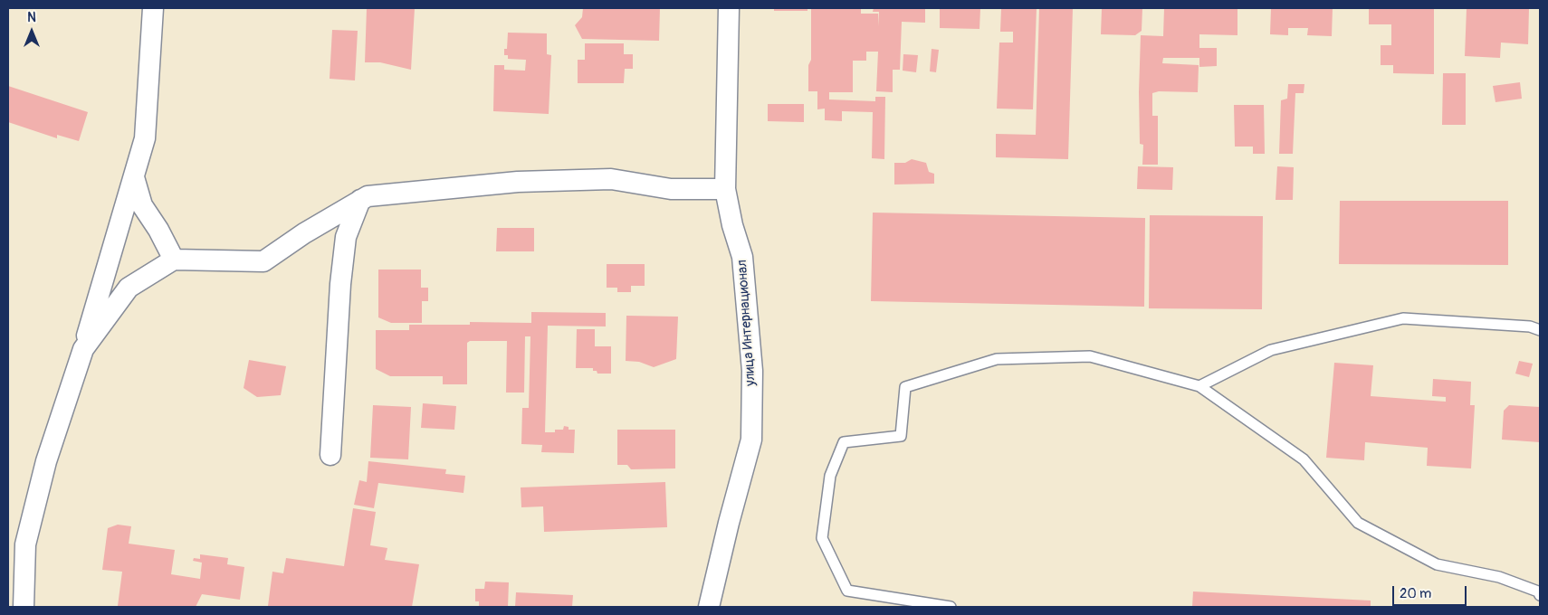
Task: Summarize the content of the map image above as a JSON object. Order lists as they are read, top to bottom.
{
  "streets": {
    "street": ["улица Интернационал"]
  },
  "scale_bar": "20 m",
  "north": "top"
}
